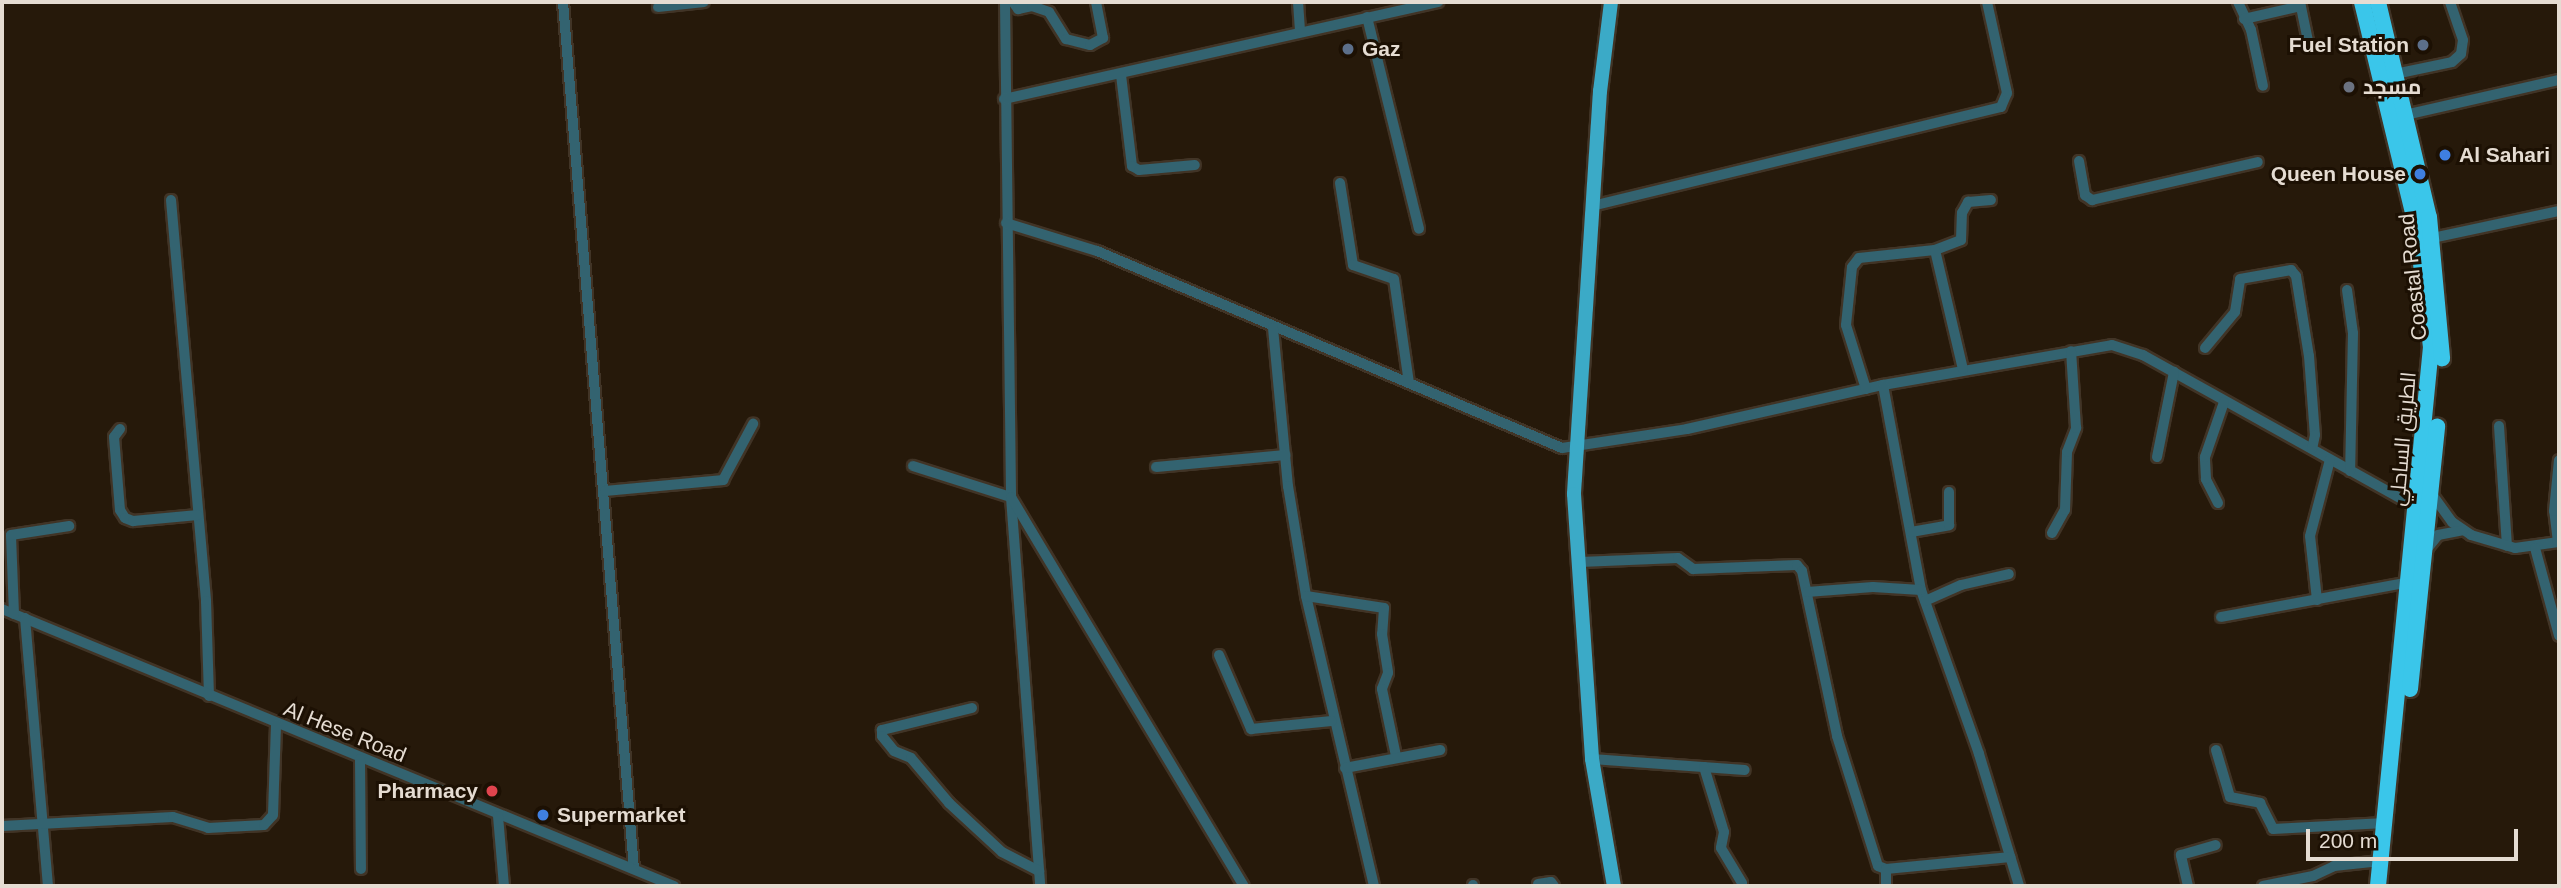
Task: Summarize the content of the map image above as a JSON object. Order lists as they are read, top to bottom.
{
  "streets": {
    "highway": ["Coastal Road", "الطريق الساحلي"],
    "street": ["Al Hese Road"]
  },
  "places": [
    "Fuel Station",
    "Gaz",
    "مسجد",
    "Al Sahari",
    "Queen House",
    "Pharmacy",
    "Supermarket"
  ],
  "scale_bar": "200 m"
}
